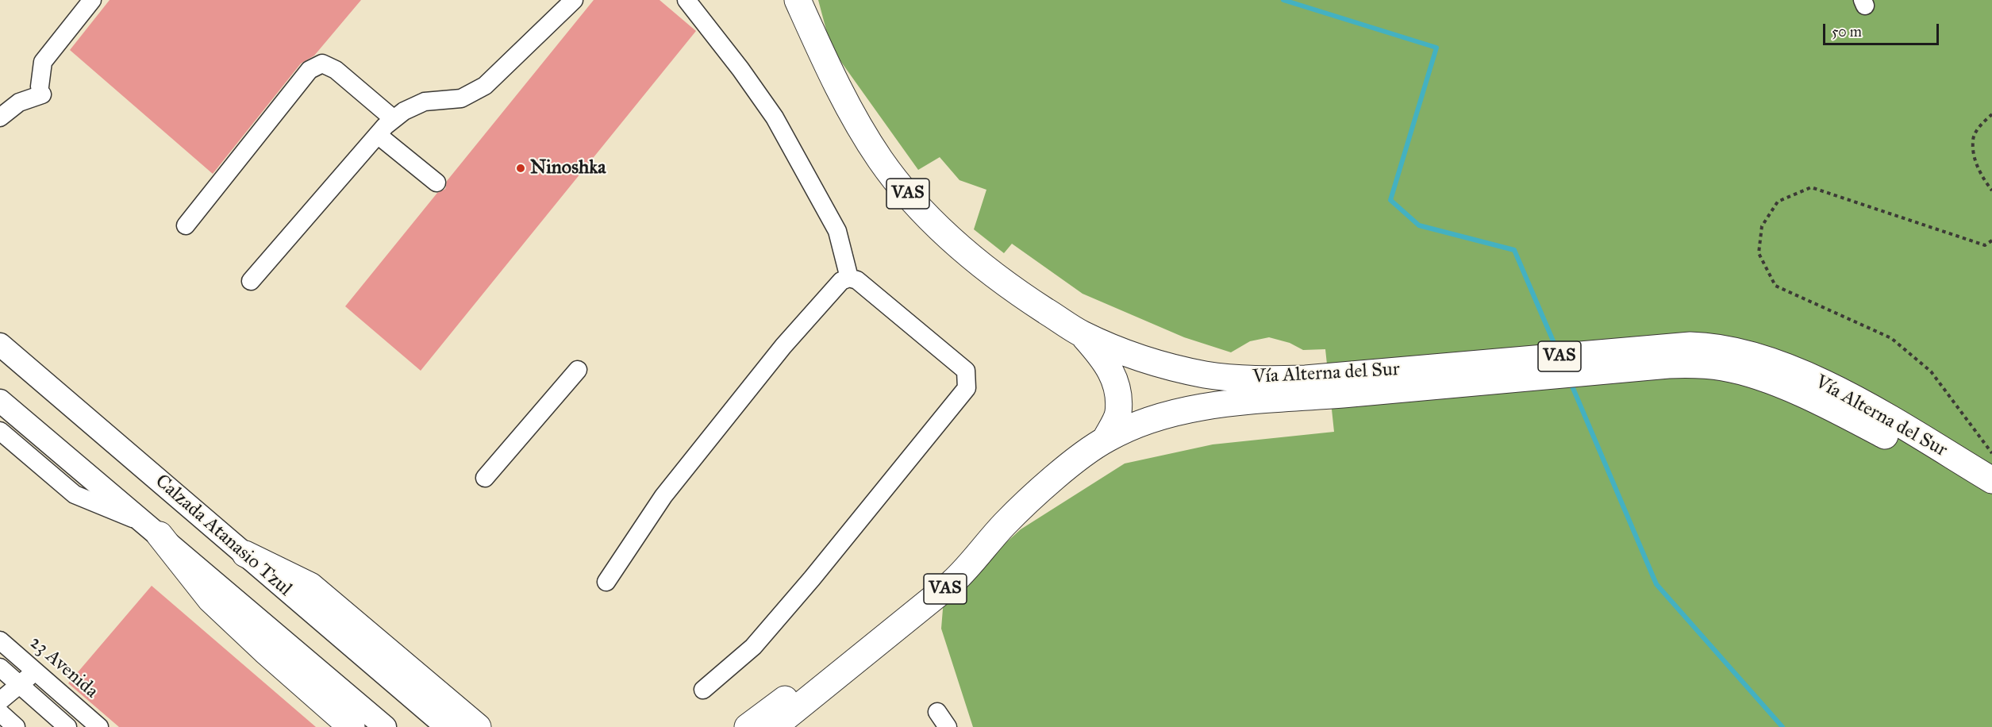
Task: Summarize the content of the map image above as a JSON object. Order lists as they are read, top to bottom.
{
  "streets": {
    "highway": ["VAS", "Vía Alterna del Sur"],
    "main road": ["Calzada Atanasio Tzul"],
    "street": ["23 Avenida"]
  },
  "places": ["Ninoshka"],
  "scale_bar": "50 m"
}
